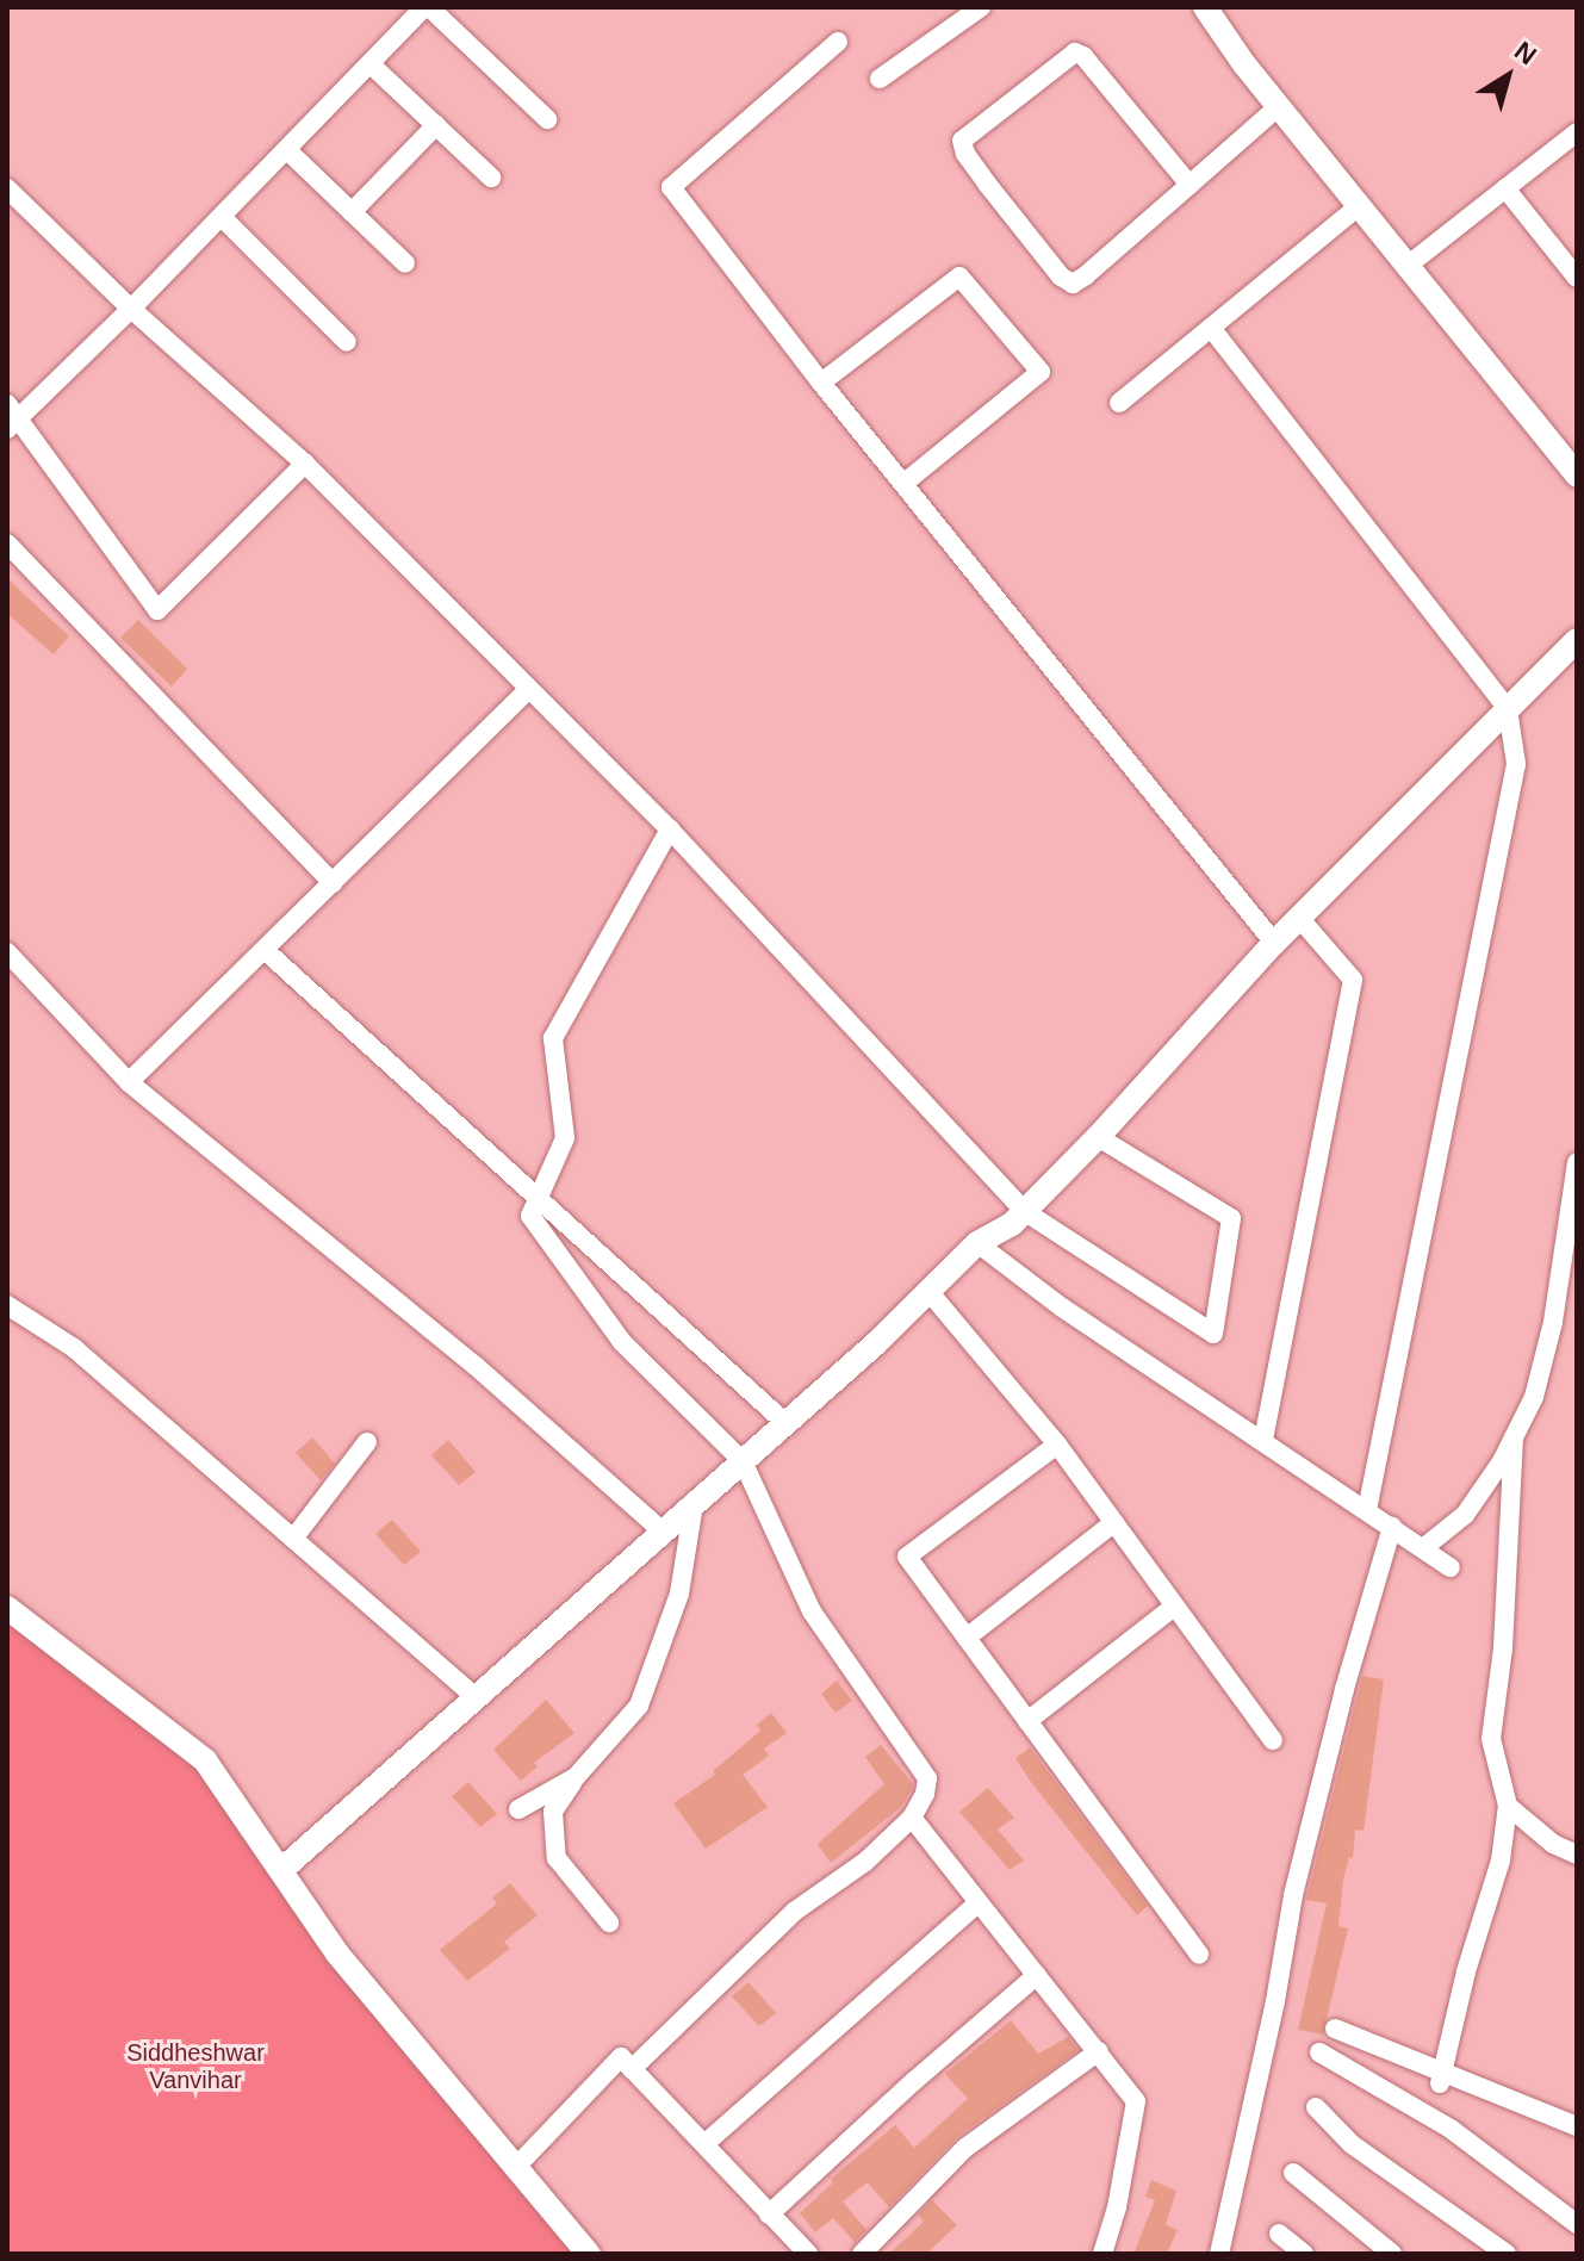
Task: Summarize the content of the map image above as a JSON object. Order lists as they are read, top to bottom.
{
  "parks": ["Siddheshwar Vanvihar"],
  "north": "top right"
}
